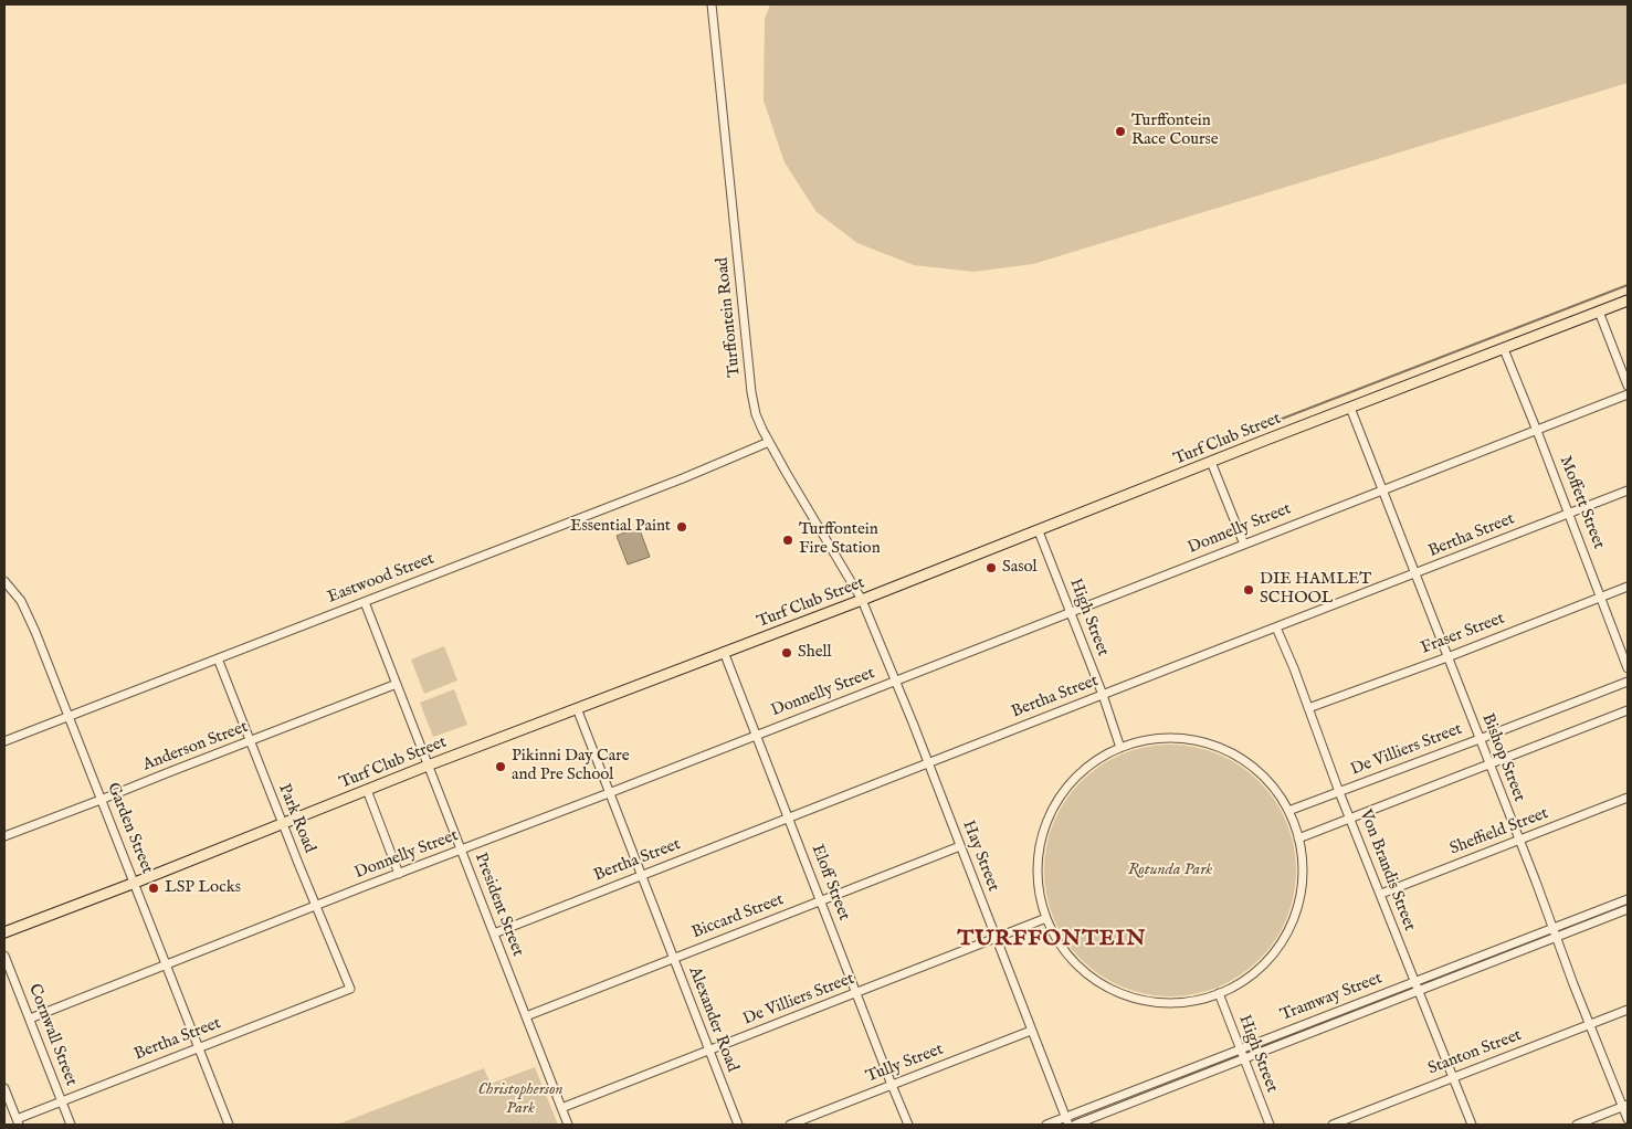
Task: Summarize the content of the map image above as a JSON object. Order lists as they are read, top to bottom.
{
  "streets": {
    "main road": ["Turf Club Street"],
    "street": [
      "Turffontein Road",
      "Moffett Street",
      "Donnelly Street",
      "Bertha Street",
      "Eastwood Street",
      "High Street",
      "Fraser Street",
      "Anderson Street",
      "De Villiers Street",
      "Bishop Street",
      "Park Road",
      "Garden Street",
      "Sheffield Street",
      "Hay Street",
      "Von Brandis Street",
      "Eloff Street",
      "President Street",
      "Biccard Street",
      "Tramway Street",
      "Alexander Road",
      "Cornwall Street",
      "Stanton Street",
      "Tully Street"
    ]
  },
  "crossings": [
    ["Turffontein Road", "Turf Club Street"],
    ["Turffontein Road", "Eastwood Street"],
    ["Turffontein Road", "Hay Street"],
    ["Turf Club Street", "Moffett Street"],
    ["Turf Club Street", "High Street"],
    ["Turf Club Street", "Bishop Street"],
    ["Turf Club Street", "Park Road"],
    ["Turf Club Street", "Garden Street"],
    ["Turf Club Street", "Hay Street"],
    ["Turf Club Street", "Eloff Street"],
    ["Turf Club Street", "President Street"],
    ["Turf Club Street", "Alexander Road"],
    ["Moffett Street", "Donnelly Street"],
    ["Moffett Street", "Bertha Street"],
    ["Moffett Street", "Fraser Street"],
    ["Donnelly Street", "High Street"],
    ["Donnelly Street", "Bishop Street"],
    ["Donnelly Street", "Park Road"],
    ["Donnelly Street", "Garden Street"],
    ["Donnelly Street", "Hay Street"],
    ["Donnelly Street", "Eloff Street"],
    ["Donnelly Street", "President Street"],
    ["Donnelly Street", "Alexander Road"],
    ["Donnelly Street", "Cornwall Street"],
    ["Bertha Street", "High Street"],
    ["Bertha Street", "Bishop Street"],
    ["Bertha Street", "Park Road"],
    ["Bertha Street", "Garden Street"],
    ["Bertha Street", "Hay Street"],
    ["Bertha Street", "Von Brandis Street"],
    ["Bertha Street", "Eloff Street"],
    ["Bertha Street", "President Street"],
    ["Bertha Street", "Alexander Road"],
    ["Bertha Street", "Cornwall Street"],
    ["Eastwood Street", "Park Road"],
    ["Eastwood Street", "Garden Street"],
    ["Eastwood Street", "President Street"],
    ["High Street", "Tramway Street"],
    ["Fraser Street", "Bishop Street"],
    ["Fraser Street", "Von Brandis Street"],
    ["Anderson Street", "Park Road"],
    ["Anderson Street", "Garden Street"],
    ["Anderson Street", "President Street"],
    ["De Villiers Street", "Bishop Street"],
    ["De Villiers Street", "Hay Street"],
    ["De Villiers Street", "Von Brandis Street"],
    ["De Villiers Street", "Eloff Street"],
    ["De Villiers Street", "President Street"],
    ["De Villiers Street", "Alexander Road"],
    ["Bishop Street", "Sheffield Street"],
    ["Bishop Street", "Tramway Street"],
    ["Bishop Street", "Stanton Street"],
    ["Sheffield Street", "Von Brandis Street"],
    ["Hay Street", "Biccard Street"],
    ["Hay Street", "Tramway Street"],
    ["Hay Street", "Tully Street"],
    ["Von Brandis Street", "Tramway Street"],
    ["Von Brandis Street", "Stanton Street"],
    ["Eloff Street", "Biccard Street"],
    ["Eloff Street", "Tully Street"],
    ["President Street", "Biccard Street"],
    ["Biccard Street", "Alexander Road"]
  ],
  "districts": ["TURFFONTEIN"],
  "parks": ["Rotunda Park", "Christopherson Park"],
  "places": [
    "Turffontein Race Course",
    "Essential Paint",
    "Turffontein Fire Station",
    "Sasol",
    "DIE HAMLET SCHOOL",
    "Shell",
    "Pikinni Day Care and Pre School",
    "LSP Locks"
  ]
}
